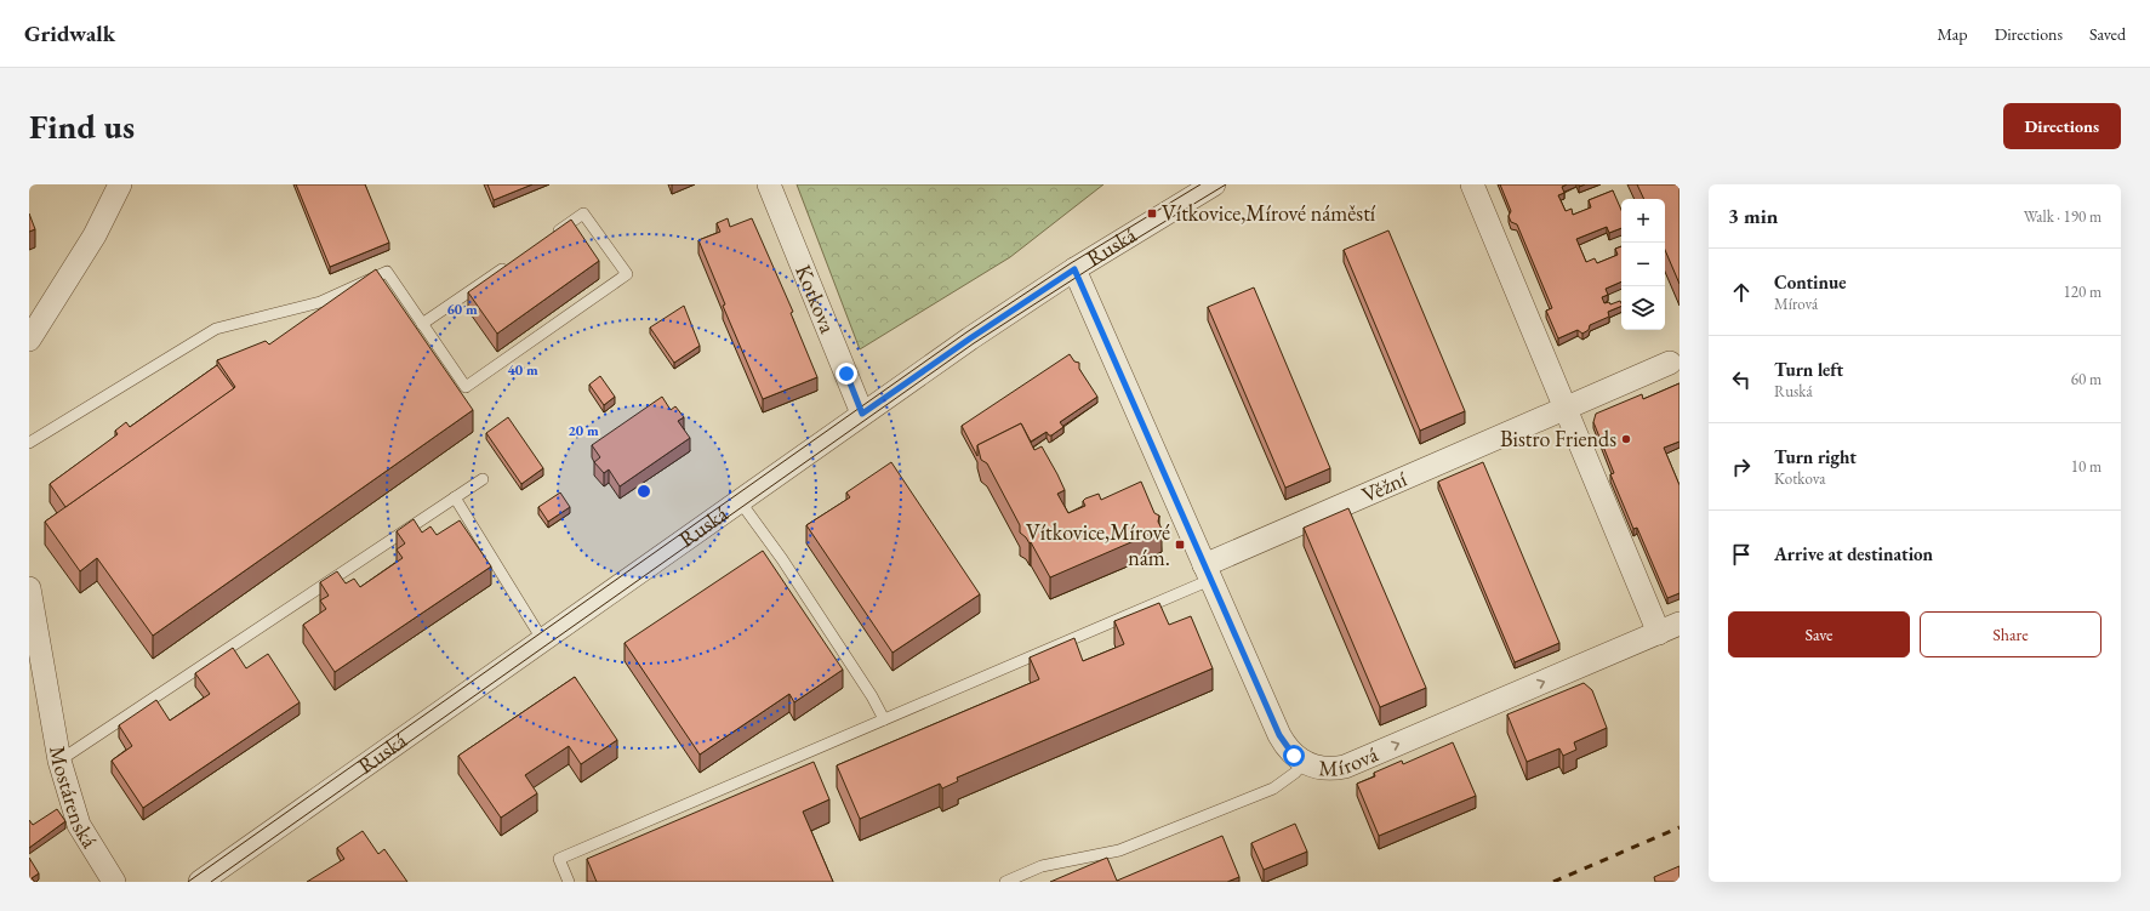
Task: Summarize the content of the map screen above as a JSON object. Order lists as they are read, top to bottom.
{
  "streets": {
    "street": [
      "Ruská",
      "Kotkova",
      "Věžní",
      "Mírová",
      "Mostárenská"
    ]
  },
  "crossings": [
    ["Ruská", "Kotkova"],
    ["Ruská", "Mírová"],
    ["Věžní", "Mírová"]
  ],
  "one_way": ["Mírová"],
  "places": {
    "transit": ["Vítkovice,Mírové náměstí", "Vítkovice,Mírové nám."],
    "other": ["Bistro Friends"]
  },
  "page": {
    "header": "Gridwalk",
    "nav": ["Map", "Directions", "Saved"],
    "buttons": [
      "Directions",
      ["Save", "Share"]
    ],
    "title": "Find us",
    "heading": ["3 min", "Walk · 190 m"],
    "map_buttons": ["+", "−"],
    "list": [
      ["Continue", "Mírová", "120 m"],
      ["Turn left", "Ruská", "60 m"],
      ["Turn right", "Kotkova", "10 m"],
      "Arrive at destination"
    ]
  },
  "rings": ["60 m", "40 m", "20 m"]
}
